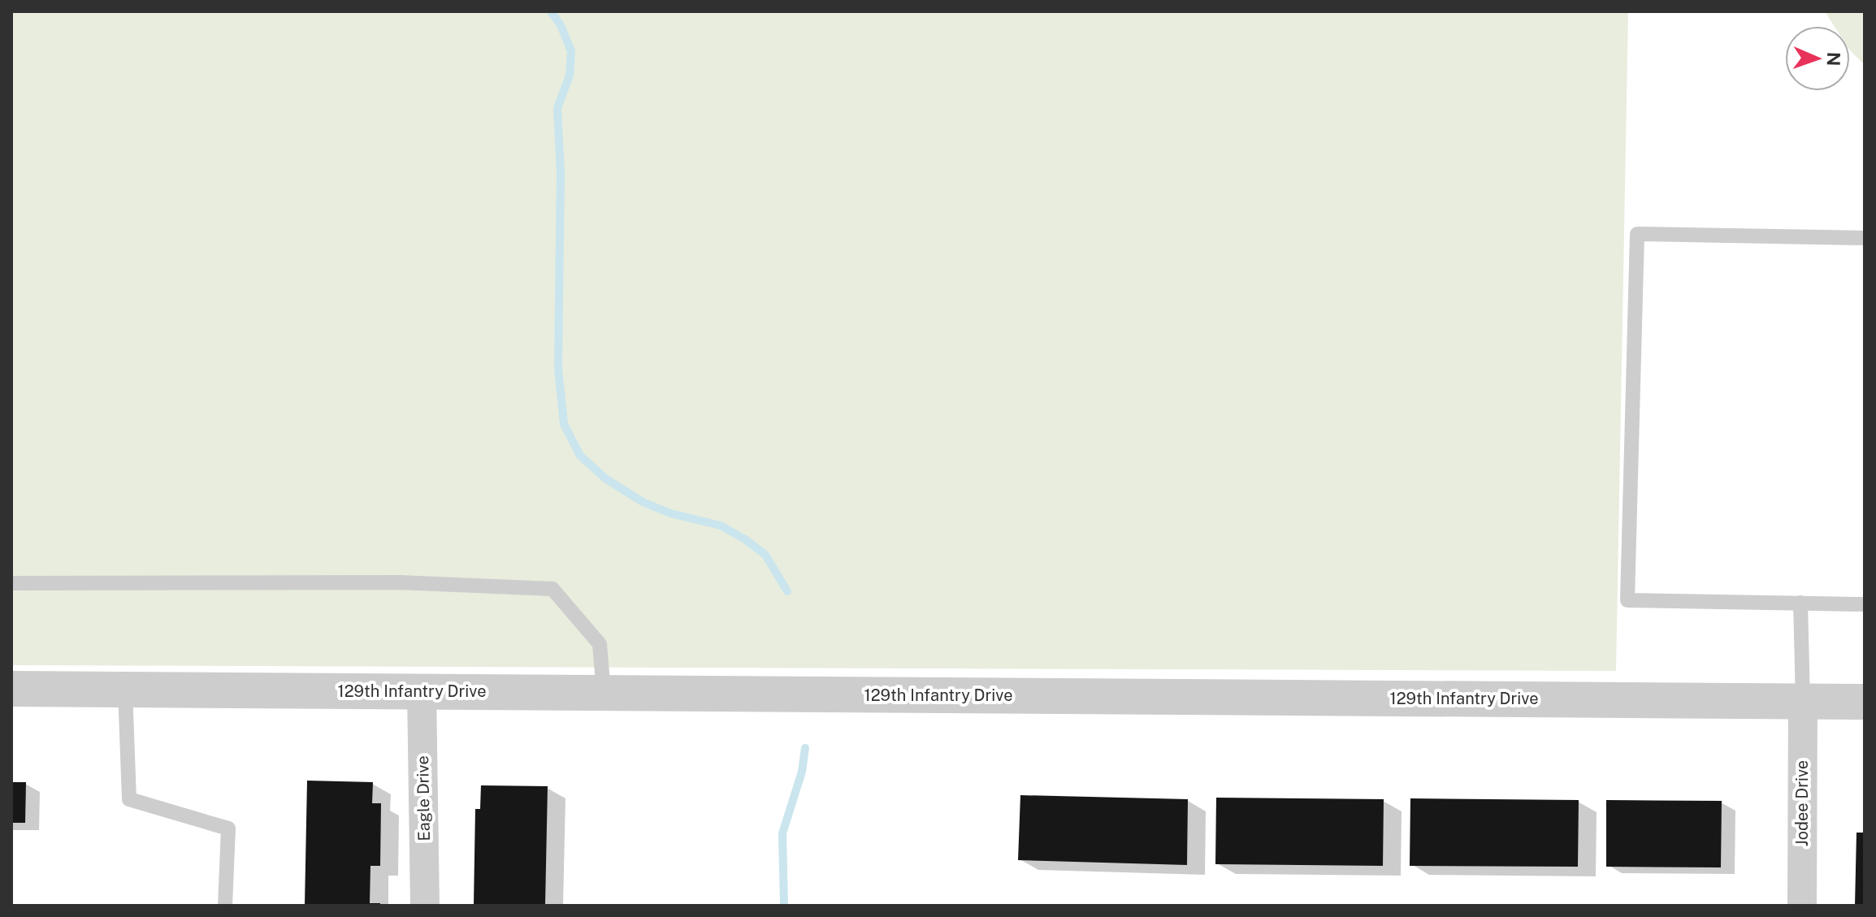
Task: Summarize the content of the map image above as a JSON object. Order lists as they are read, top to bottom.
{
  "streets": {
    "street": ["129th Infantry Drive", "Eagle Drive", "Jodee Drive"]
  },
  "crossings": [
    ["129th Infantry Drive", "Eagle Drive"],
    ["129th Infantry Drive", "Jodee Drive"]
  ],
  "north": "right"
}
